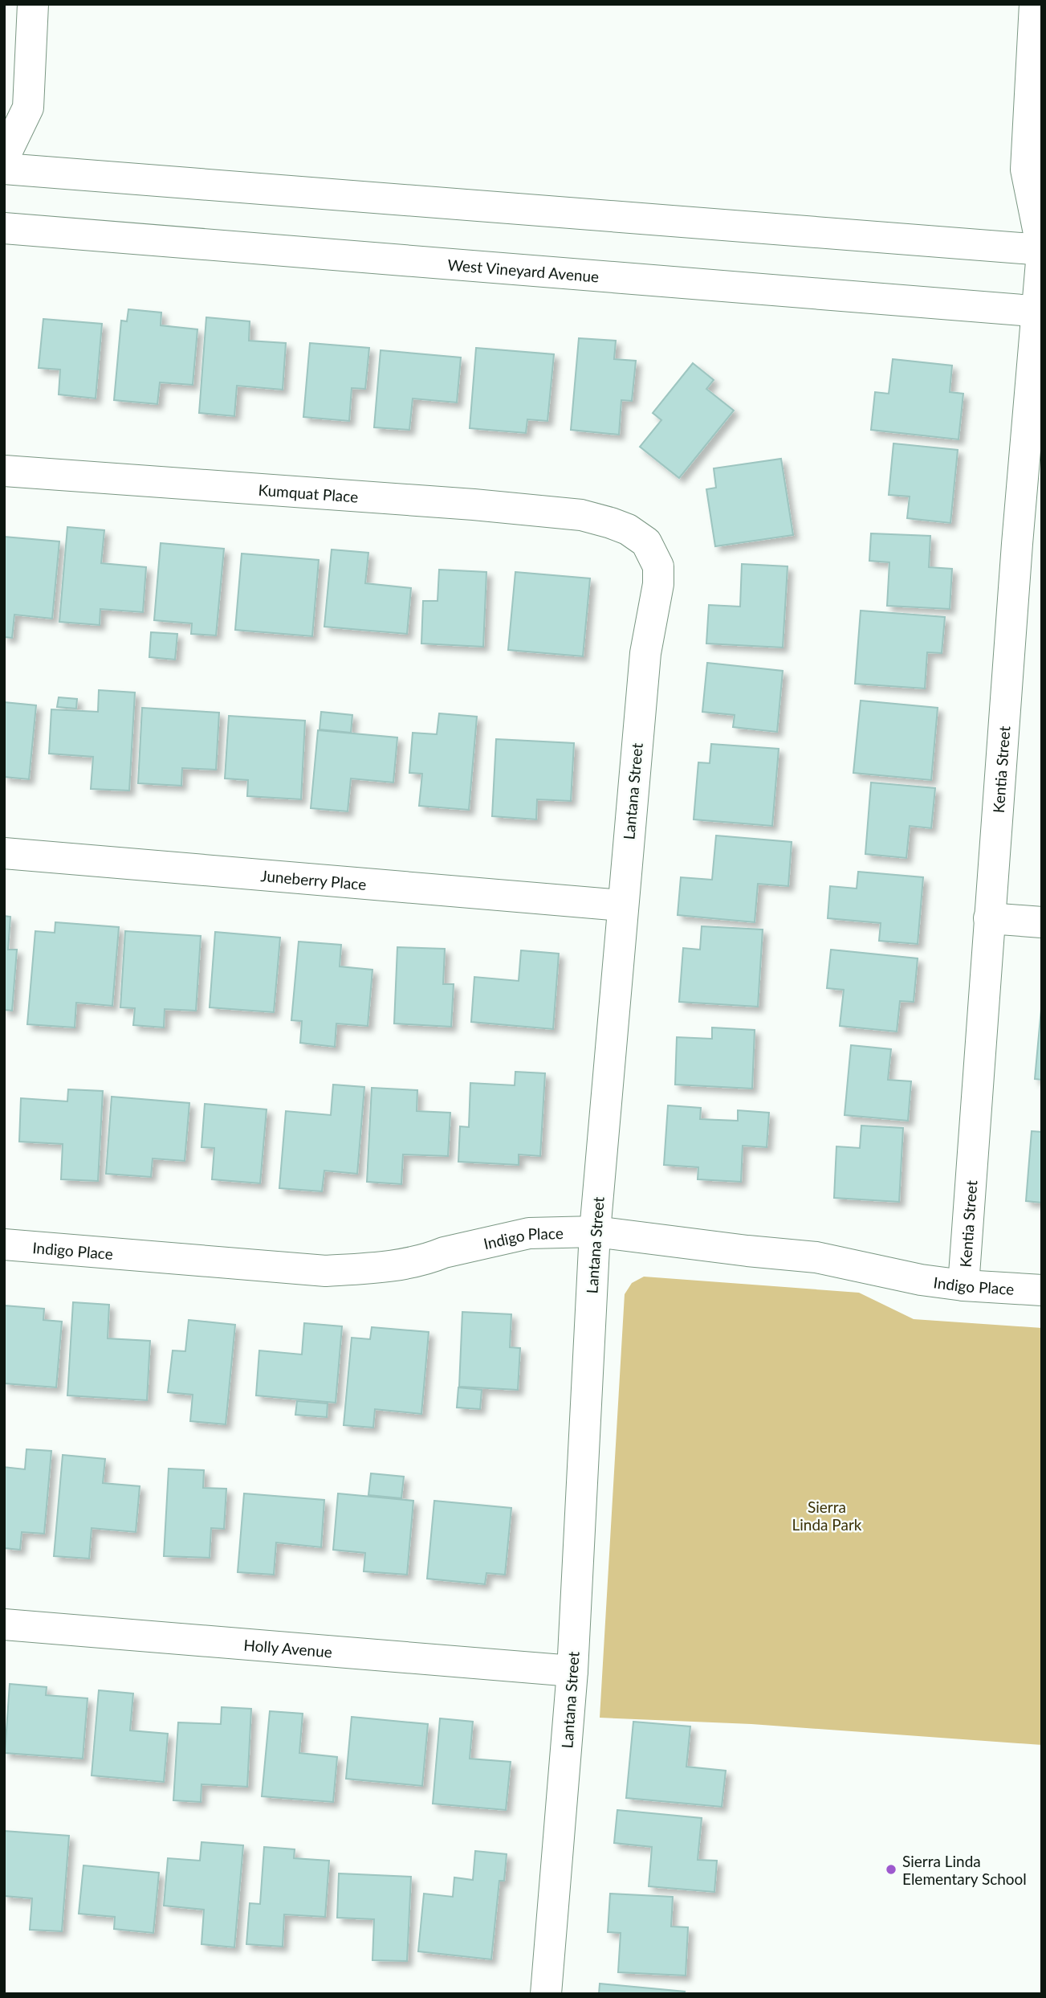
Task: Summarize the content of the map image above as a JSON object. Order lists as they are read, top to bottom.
{
  "streets": {
    "street": [
      "West Vineyard Avenue",
      "Kumquat Place",
      "Kentia Street",
      "Lantana Street",
      "Juneberry Place",
      "Indigo Place",
      "Holly Avenue"
    ]
  },
  "crossings": [
    ["West Vineyard Avenue", "Kentia Street"],
    ["Kumquat Place", "Lantana Street"],
    ["Kentia Street", "Indigo Place"],
    ["Lantana Street", "Juneberry Place"],
    ["Lantana Street", "Indigo Place"],
    ["Lantana Street", "Holly Avenue"]
  ],
  "parks": ["Sierra Linda Park"],
  "places": ["Sierra Linda Elementary School"]
}
